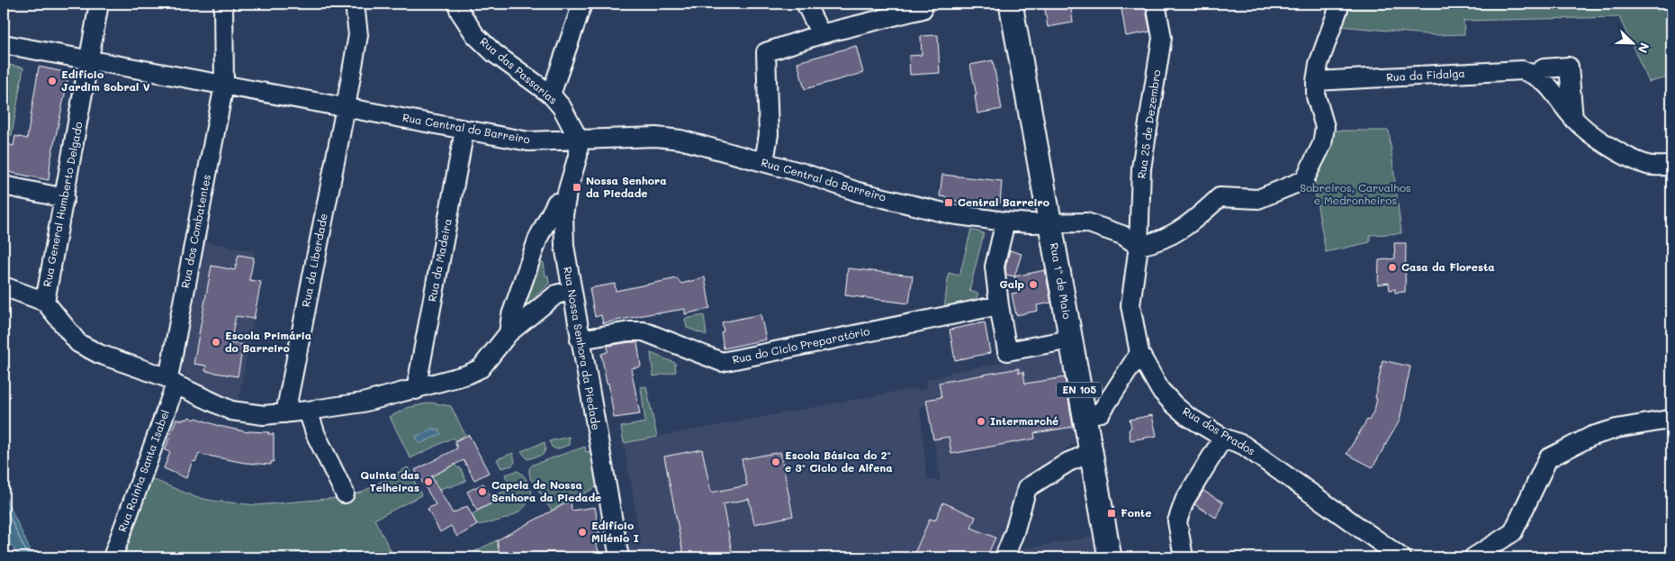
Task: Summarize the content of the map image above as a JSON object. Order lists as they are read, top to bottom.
{
  "streets": {
    "main road": ["Rua 1º de Maio", "EN 105"],
    "street": [
      "Rua das Passarias",
      "Rua da Fidalga",
      "Rua 25 de Dezembro",
      "Rua Central do Barreiro",
      "Rua General Humberto Delgado",
      "Rua dos Combatentes",
      "Rua da Liberdade",
      "Rua da Madeira",
      "Rua do Ciclo Preparatório",
      "Rua Nossa Senhora da Piedade",
      "Rua dos Prados",
      "Rua Rainha Santa Isabel"
    ]
  },
  "crossings": [
    ["Rua das Passarias", "Rua Central do Barreiro"],
    ["Rua das Passarias", "Rua Nossa Senhora da Piedade"],
    ["Rua 25 de Dezembro", "Rua Central do Barreiro"],
    ["Rua 25 de Dezembro", "Rua dos Prados"],
    ["Rua Central do Barreiro", "Rua General Humberto Delgado"],
    ["Rua Central do Barreiro", "Rua dos Combatentes"],
    ["Rua Central do Barreiro", "Rua da Liberdade"],
    ["Rua Central do Barreiro", "Rua da Madeira"],
    ["Rua Central do Barreiro", "Rua 1º de Maio"],
    ["Rua Central do Barreiro", "Rua Nossa Senhora da Piedade"],
    ["Rua Central do Barreiro", "Rua dos Prados"],
    ["Rua General Humberto Delgado", "Rua dos Combatentes"],
    ["Rua General Humberto Delgado", "Rua da Liberdade"],
    ["Rua General Humberto Delgado", "Rua da Madeira"],
    ["Rua General Humberto Delgado", "Rua Nossa Senhora da Piedade"],
    ["Rua General Humberto Delgado", "Rua Rainha Santa Isabel"],
    ["Rua dos Combatentes", "Rua Rainha Santa Isabel"],
    ["Rua do Ciclo Preparatório", "Rua Nossa Senhora da Piedade"]
  ],
  "parks": ["Sobreiros, Carvalhos e Medronheiros"],
  "places": {
    "other": [
      "Edifício Jardim Sobral V",
      "Casa da Floresta",
      "Galp",
      "Escola Primária do Barreiro",
      "Intermarché",
      "Escola Básica do 2º e 3º Ciclo de Alfena",
      "Quinta das Telheiras",
      "Capela de Nossa Senhora da Piedade",
      "Edifício Milénio I"
    ],
    "transit": ["Nossa Senhora da Piedade", "Central Barreiro", "Fonte"]
  },
  "north": "bottom right"
}
